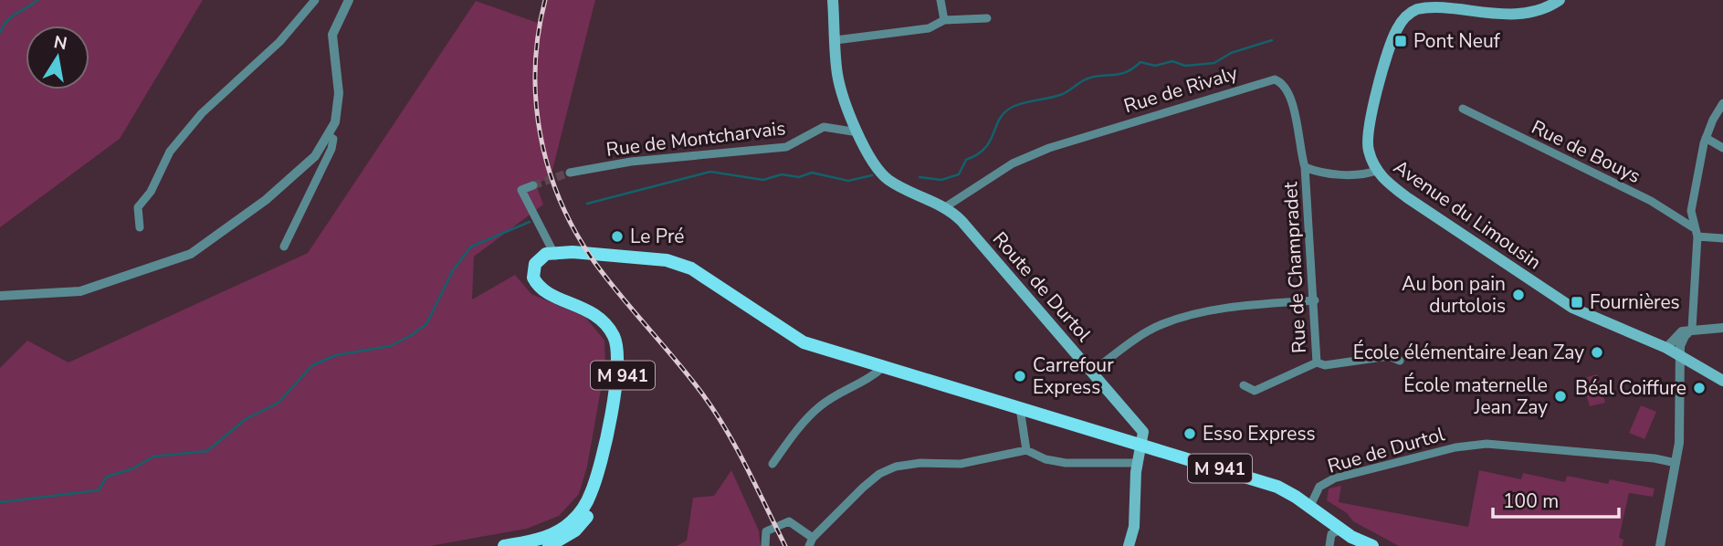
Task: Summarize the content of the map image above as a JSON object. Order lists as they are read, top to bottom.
{
  "streets": {
    "main road": ["Avenue du Limousin", "Route de Durtol", "M 941"],
    "street": [
      "Rue de Rivaly",
      "Rue de Montcharvais",
      "Rue de Bouys",
      "Rue de Champradet",
      "Rue de Durtol"
    ]
  },
  "crossings": [
    ["Rue de Rivaly", "Rue de Champradet"],
    ["Rue de Rivaly", "Route de Durtol"],
    ["Rue de Montcharvais", "Route de Durtol"],
    ["Route de Durtol", "M 941"],
    ["M 941", "Rue de Durtol"]
  ],
  "places": {
    "transit": ["Pont Neuf", "Fournières"],
    "other": [
      "Le Pré",
      "Au bon pain durtolois",
      "École élémentaire Jean Zay",
      "Carrefour Express",
      "Béal Coiffure",
      "École maternelle Jean Zay",
      "Esso Express"
    ]
  },
  "scale_bar": "100 m",
  "north": "top"
}
